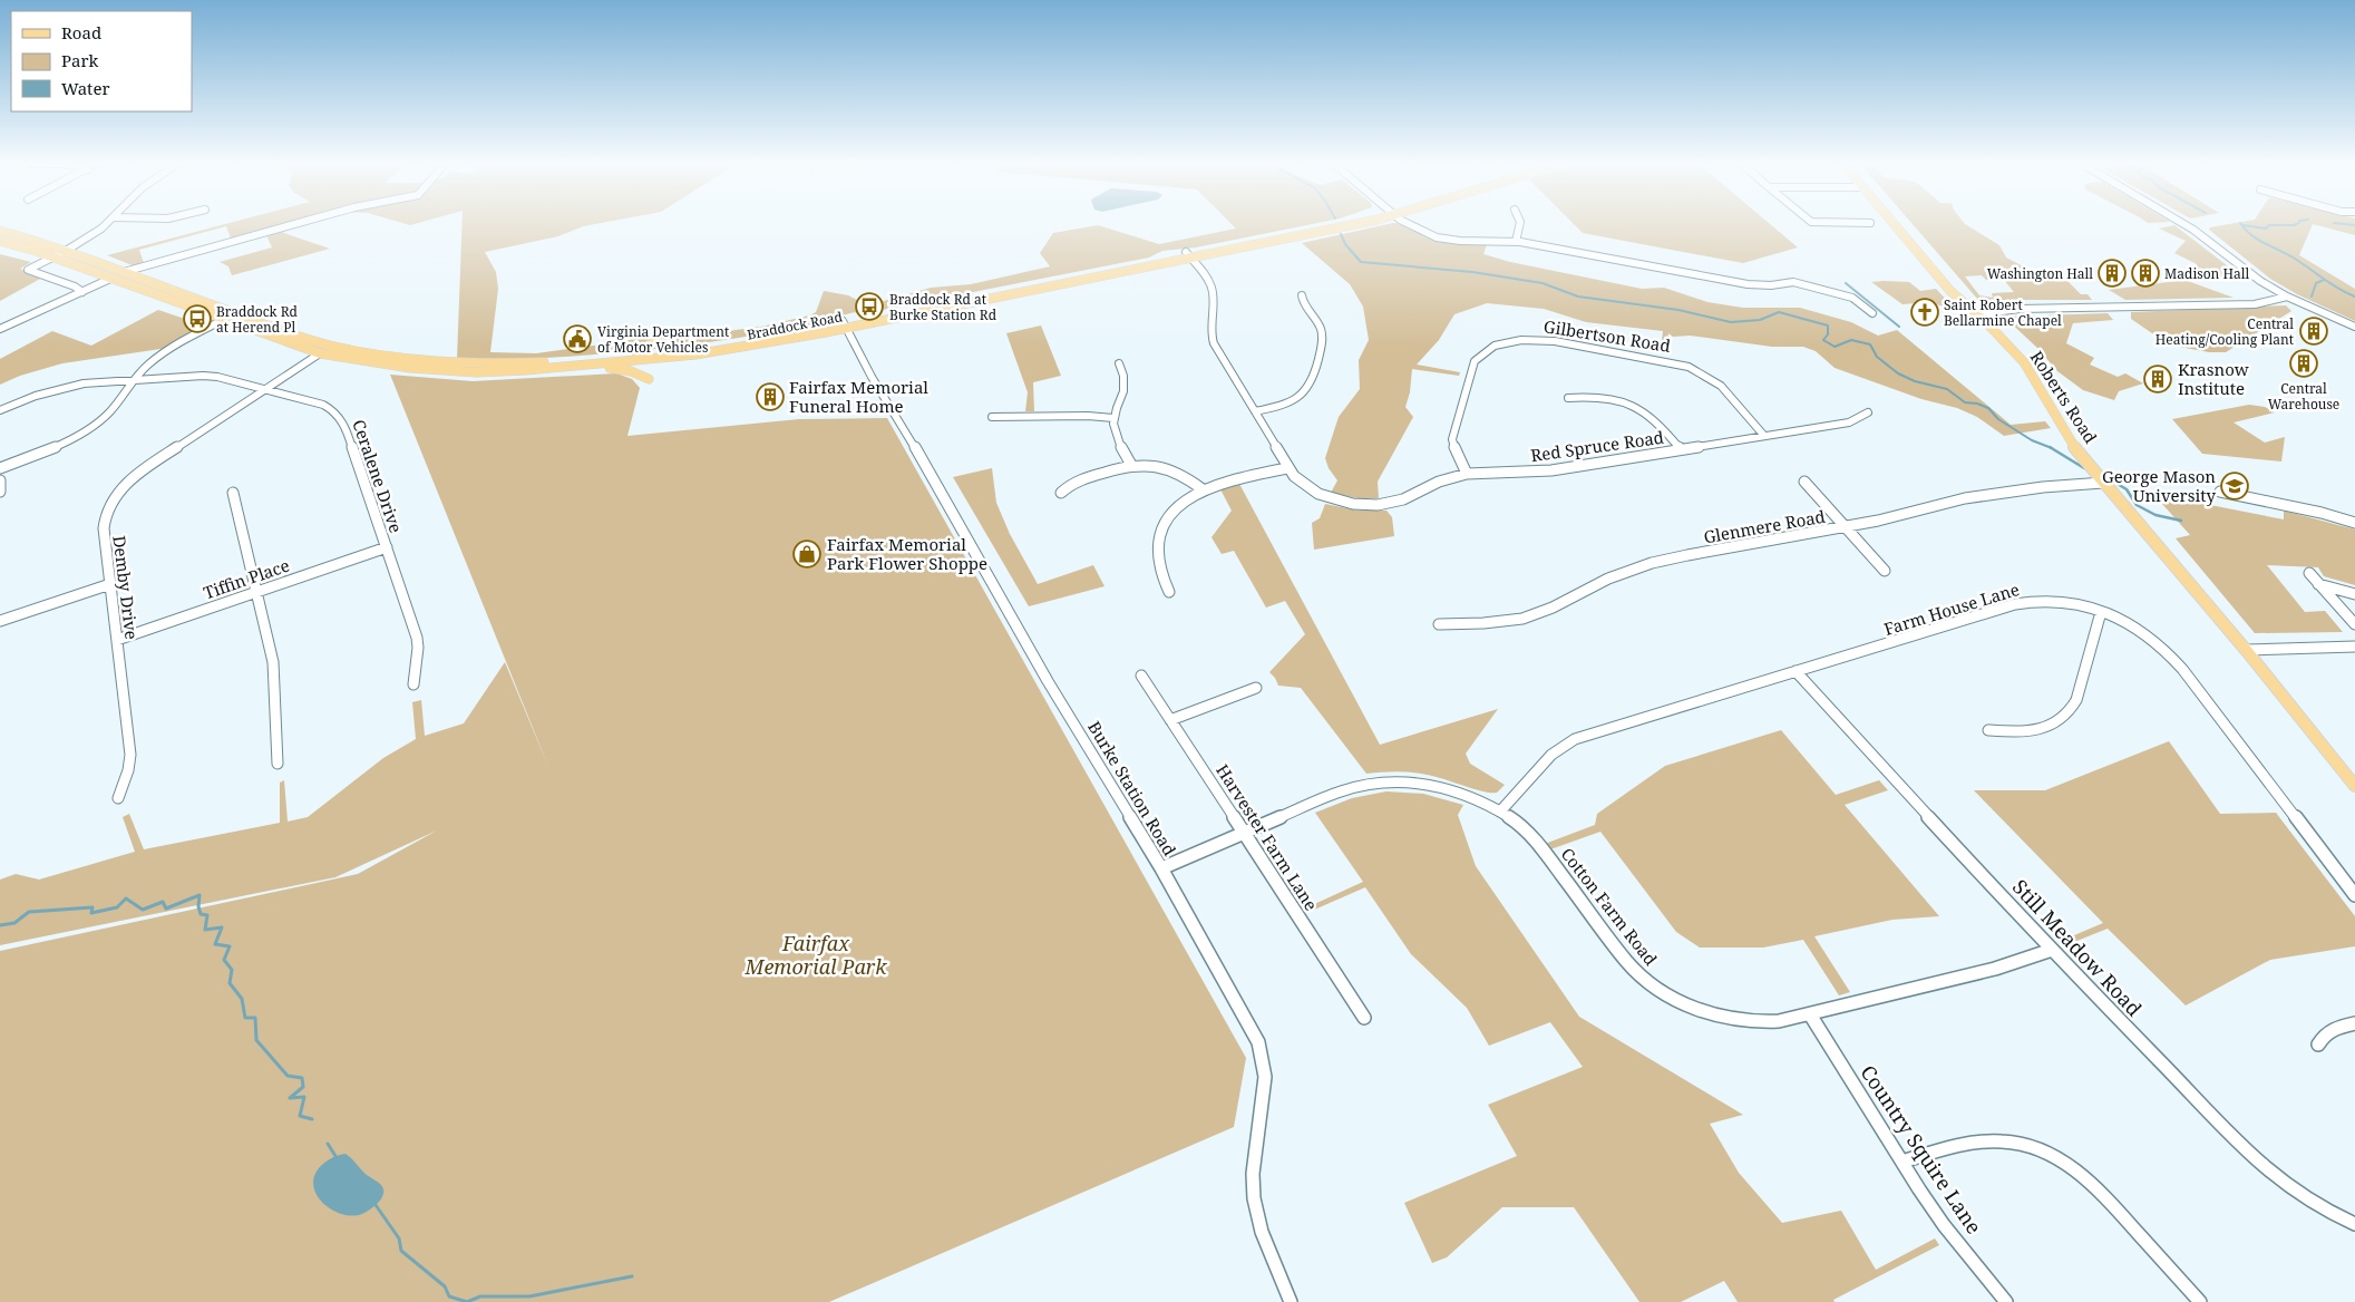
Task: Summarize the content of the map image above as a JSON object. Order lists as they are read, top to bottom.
{
  "streets": {
    "main road": ["Braddock Road", "Roberts Road"],
    "street": [
      "Gilbertson Road",
      "Red Spruce Road",
      "Ceralene Drive",
      "Glenmere Road",
      "Tiffin Place",
      "Demby Drive",
      "Farm House Lane",
      "Burke Station Road",
      "Harvester Farm Lane",
      "Cotton Farm Road",
      "Still Meadow Road",
      "Country Squire Lane"
    ]
  },
  "crossings": [
    ["Braddock Road", "Red Spruce Road"],
    ["Braddock Road", "Demby Drive"],
    ["Braddock Road", "Burke Station Road"],
    ["Gilbertson Road", "Red Spruce Road"],
    ["Roberts Road", "Glenmere Road"],
    ["Ceralene Drive", "Tiffin Place"],
    ["Ceralene Drive", "Demby Drive"],
    ["Tiffin Place", "Demby Drive"],
    ["Farm House Lane", "Cotton Farm Road"],
    ["Farm House Lane", "Still Meadow Road"],
    ["Burke Station Road", "Cotton Farm Road"],
    ["Harvester Farm Lane", "Cotton Farm Road"],
    ["Cotton Farm Road", "Still Meadow Road"],
    ["Cotton Farm Road", "Country Squire Lane"]
  ],
  "parks": ["Fairfax Memorial Park"],
  "places": {
    "building": [
      "Washington Hall",
      "Madison Hall",
      "Central Heating/Cooling Plant",
      "Central Warehouse",
      "Krasnow Institute",
      "Fairfax Memorial Funeral Home"
    ],
    "bus stop": ["Braddock Rd at Burke Station Rd", "Braddock Rd at Herend Pl"],
    "church": ["Saint Robert Bellarmine Chapel"],
    "public building": ["Virginia Department of Motor Vehicles"],
    "school or university": ["George Mason University"],
    "shop": ["Fairfax Memorial Park Flower Shoppe"]
  },
  "legend": ["Road", "Park", "Water"]
}
